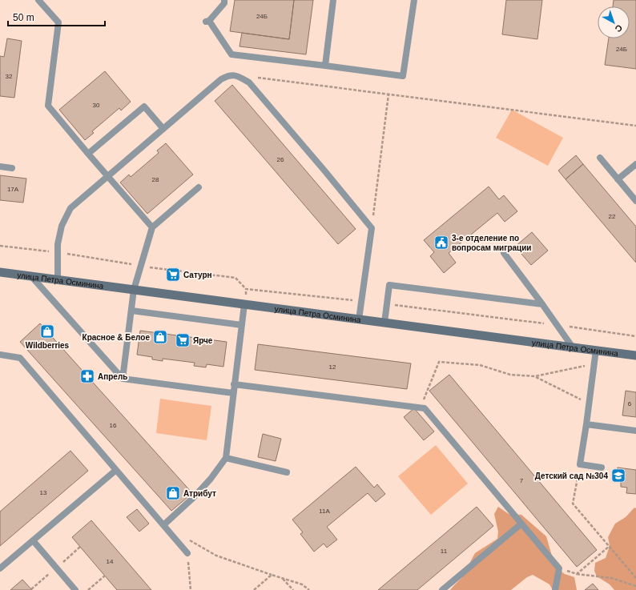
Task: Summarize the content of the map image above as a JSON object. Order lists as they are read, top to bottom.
{
  "streets": {
    "main road": ["улица Петра Осминина"]
  },
  "places": {
    "public building": ["3-е отделение по вопросам миграции"],
    "supermarket": ["Сатурн", "Ярче"],
    "shop": ["Wildberries", "Красное & Белое", "Атрибут"],
    "pharmacy": ["Апрель"],
    "school or university": ["Детский сад №304"]
  },
  "house_numbers": [
    "24Б",
    "24Б",
    "32",
    "30",
    "26",
    "28",
    "17А",
    "22",
    "12",
    "6",
    "16",
    "7",
    "13",
    "11А",
    "11",
    "14"
  ],
  "scale_bar": "50 m",
  "north": "bottom right"
}
